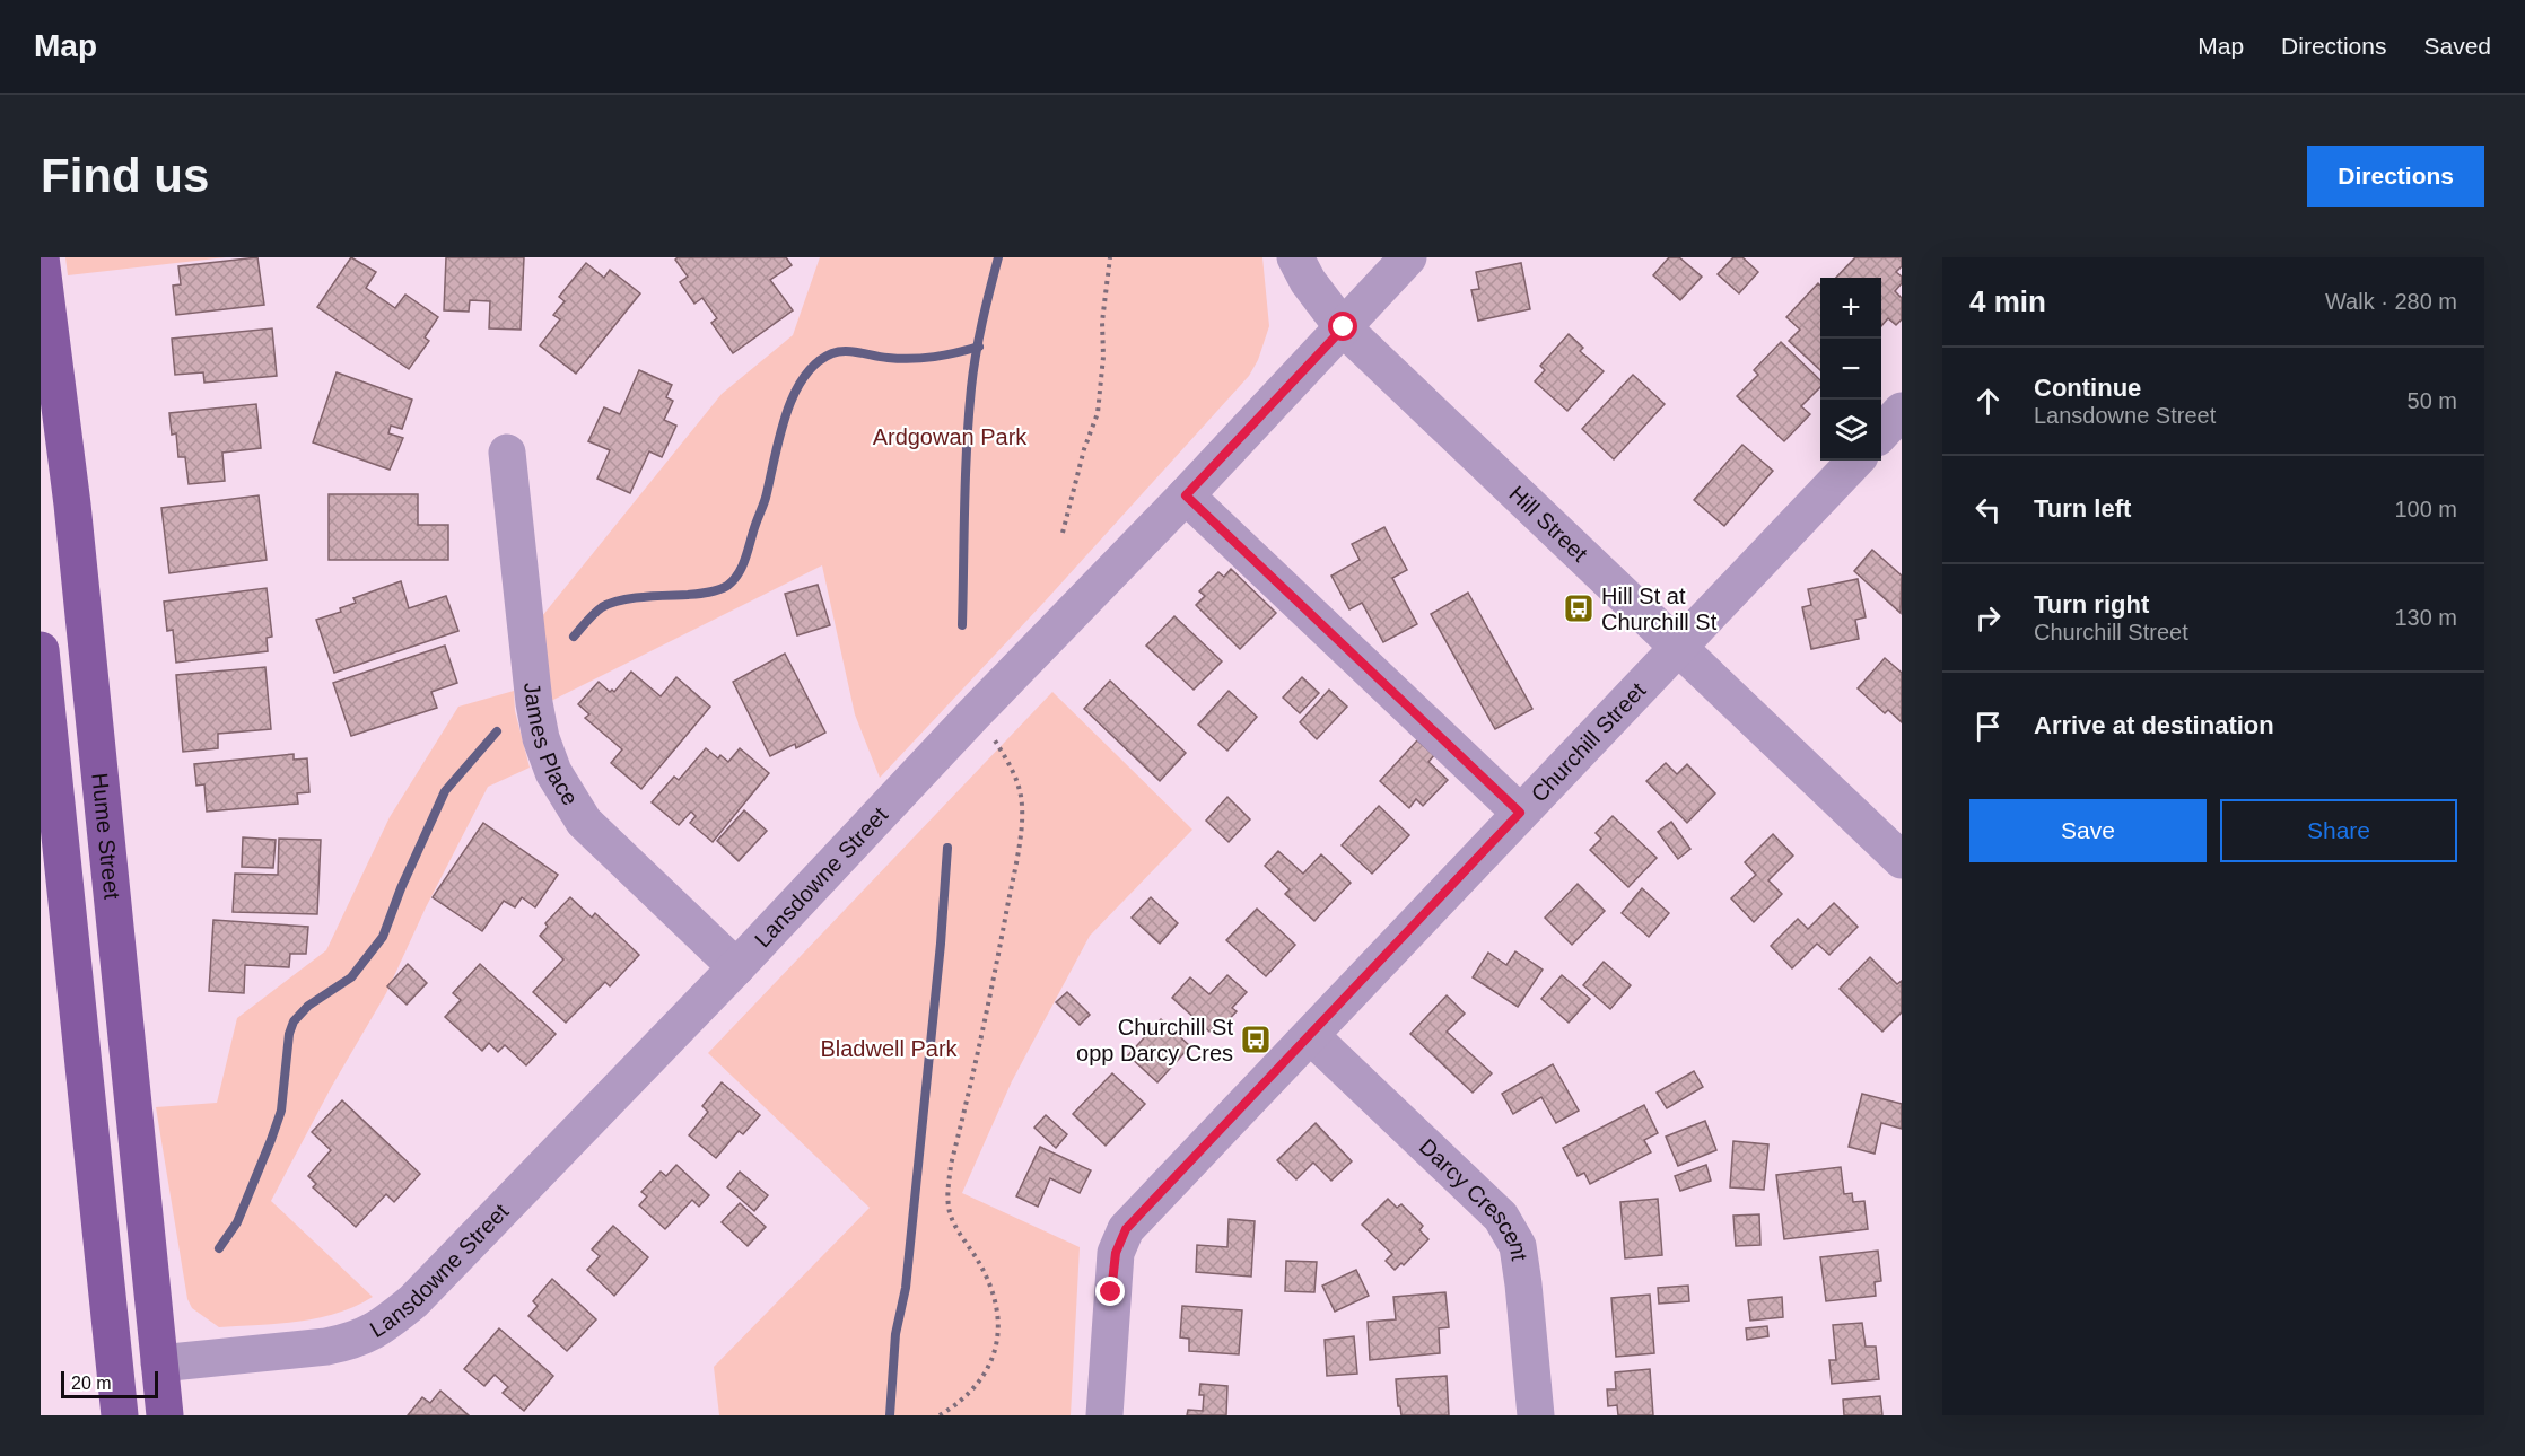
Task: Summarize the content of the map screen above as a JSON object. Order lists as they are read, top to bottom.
{
  "streets": {
    "main road": ["Hume Street"],
    "street": [
      "Hill Street",
      "Churchill Street",
      "James Place",
      "Lansdowne Street",
      "Darcy Crescent"
    ]
  },
  "crossings": [
    ["Hill Street", "Churchill Street"],
    ["Hill Street", "Lansdowne Street"],
    ["Churchill Street", "Darcy Crescent"],
    ["James Place", "Lansdowne Street"],
    ["Hume Street", "Lansdowne Street"]
  ],
  "parks": ["Ardgowan Park", "Bladwell Park"],
  "places": {
    "bus stop": ["Hill St at Churchill St", "Churchill St opp Darcy Cres"]
  },
  "scale_bar": "20 m",
  "page": {
    "header": "Map",
    "nav": ["Map", "Directions", "Saved"],
    "buttons": [
      "Directions",
      ["Save", "Share"]
    ],
    "title": "Find us",
    "heading": ["4 min", "Walk · 280 m"],
    "map_buttons": ["+", "−"],
    "list": [
      ["Continue", "Lansdowne Street", "50 m"],
      ["Turn left", "100 m"],
      ["Turn right", "Churchill Street", "130 m"],
      "Arrive at destination"
    ],
    "scale": "20 m"
  }
}
